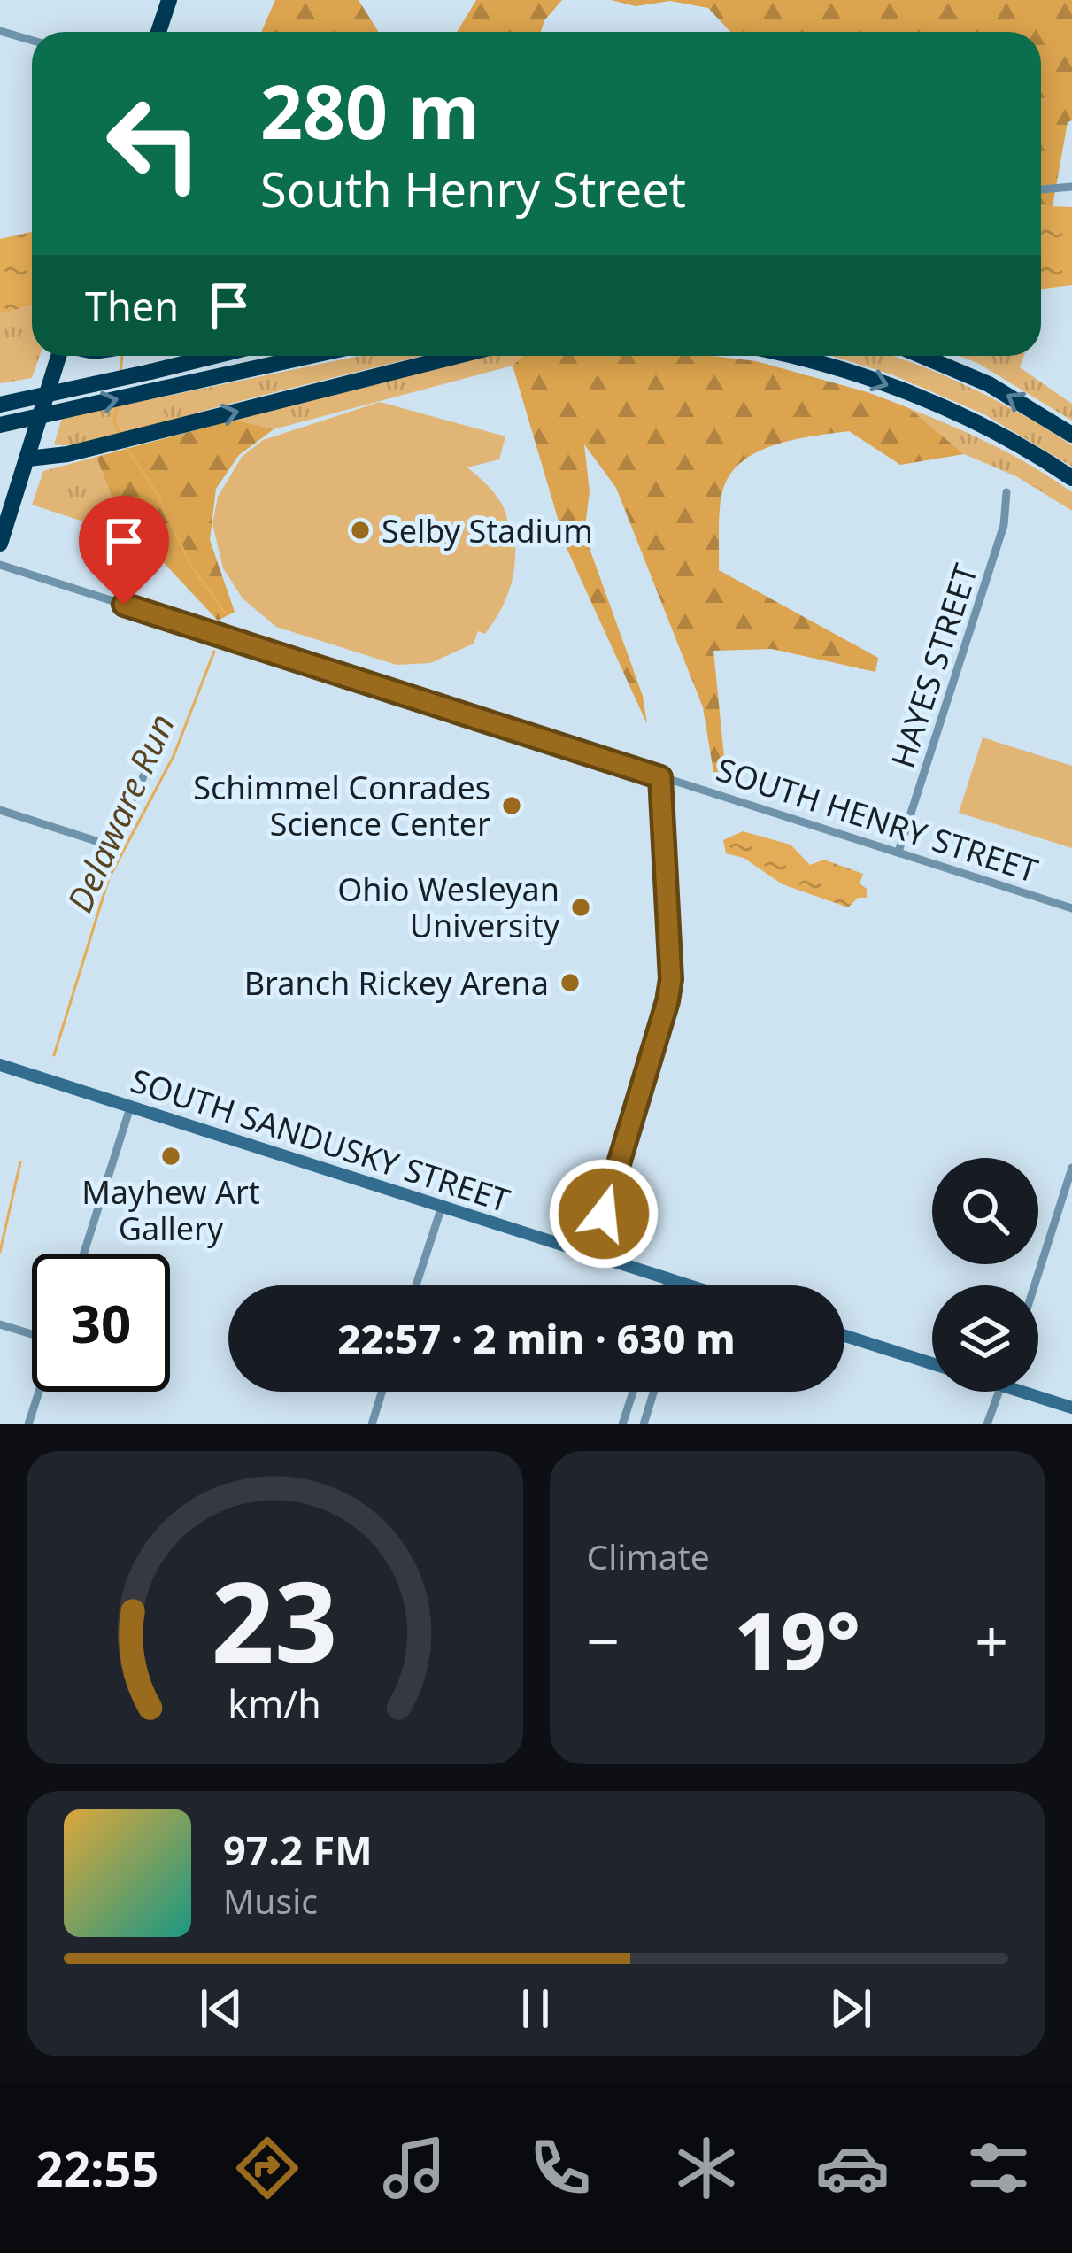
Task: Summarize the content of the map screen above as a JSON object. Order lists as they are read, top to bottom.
{
  "streets": {
    "street": ["HAYES STREET", "SOUTH HENRY STREET", "SOUTH SANDUSKY STREET"]
  },
  "crossings": [
    ["HAYES STREET", "SOUTH HENRY STREET"]
  ],
  "water": ["Delaware Run"],
  "places": [
    "Selby Stadium",
    "Schimmel Conrades Science Center",
    "Ohio Wesleyan University",
    "Branch Rickey Arena",
    "Mayhew Art Gallery"
  ],
  "page": {
    "turn": ["280 m", "South Henry Street"],
    "then": "Then",
    "limit": "30",
    "trip": "22:57 · 2 min · 630 m",
    "tile": "Climate",
    "heat": ["−", "19°", "+"],
    "song": ["97.2 FM", "Music"],
    "tabs": "22:55",
    "gauge": ["23", "km/h"]
  }
}
